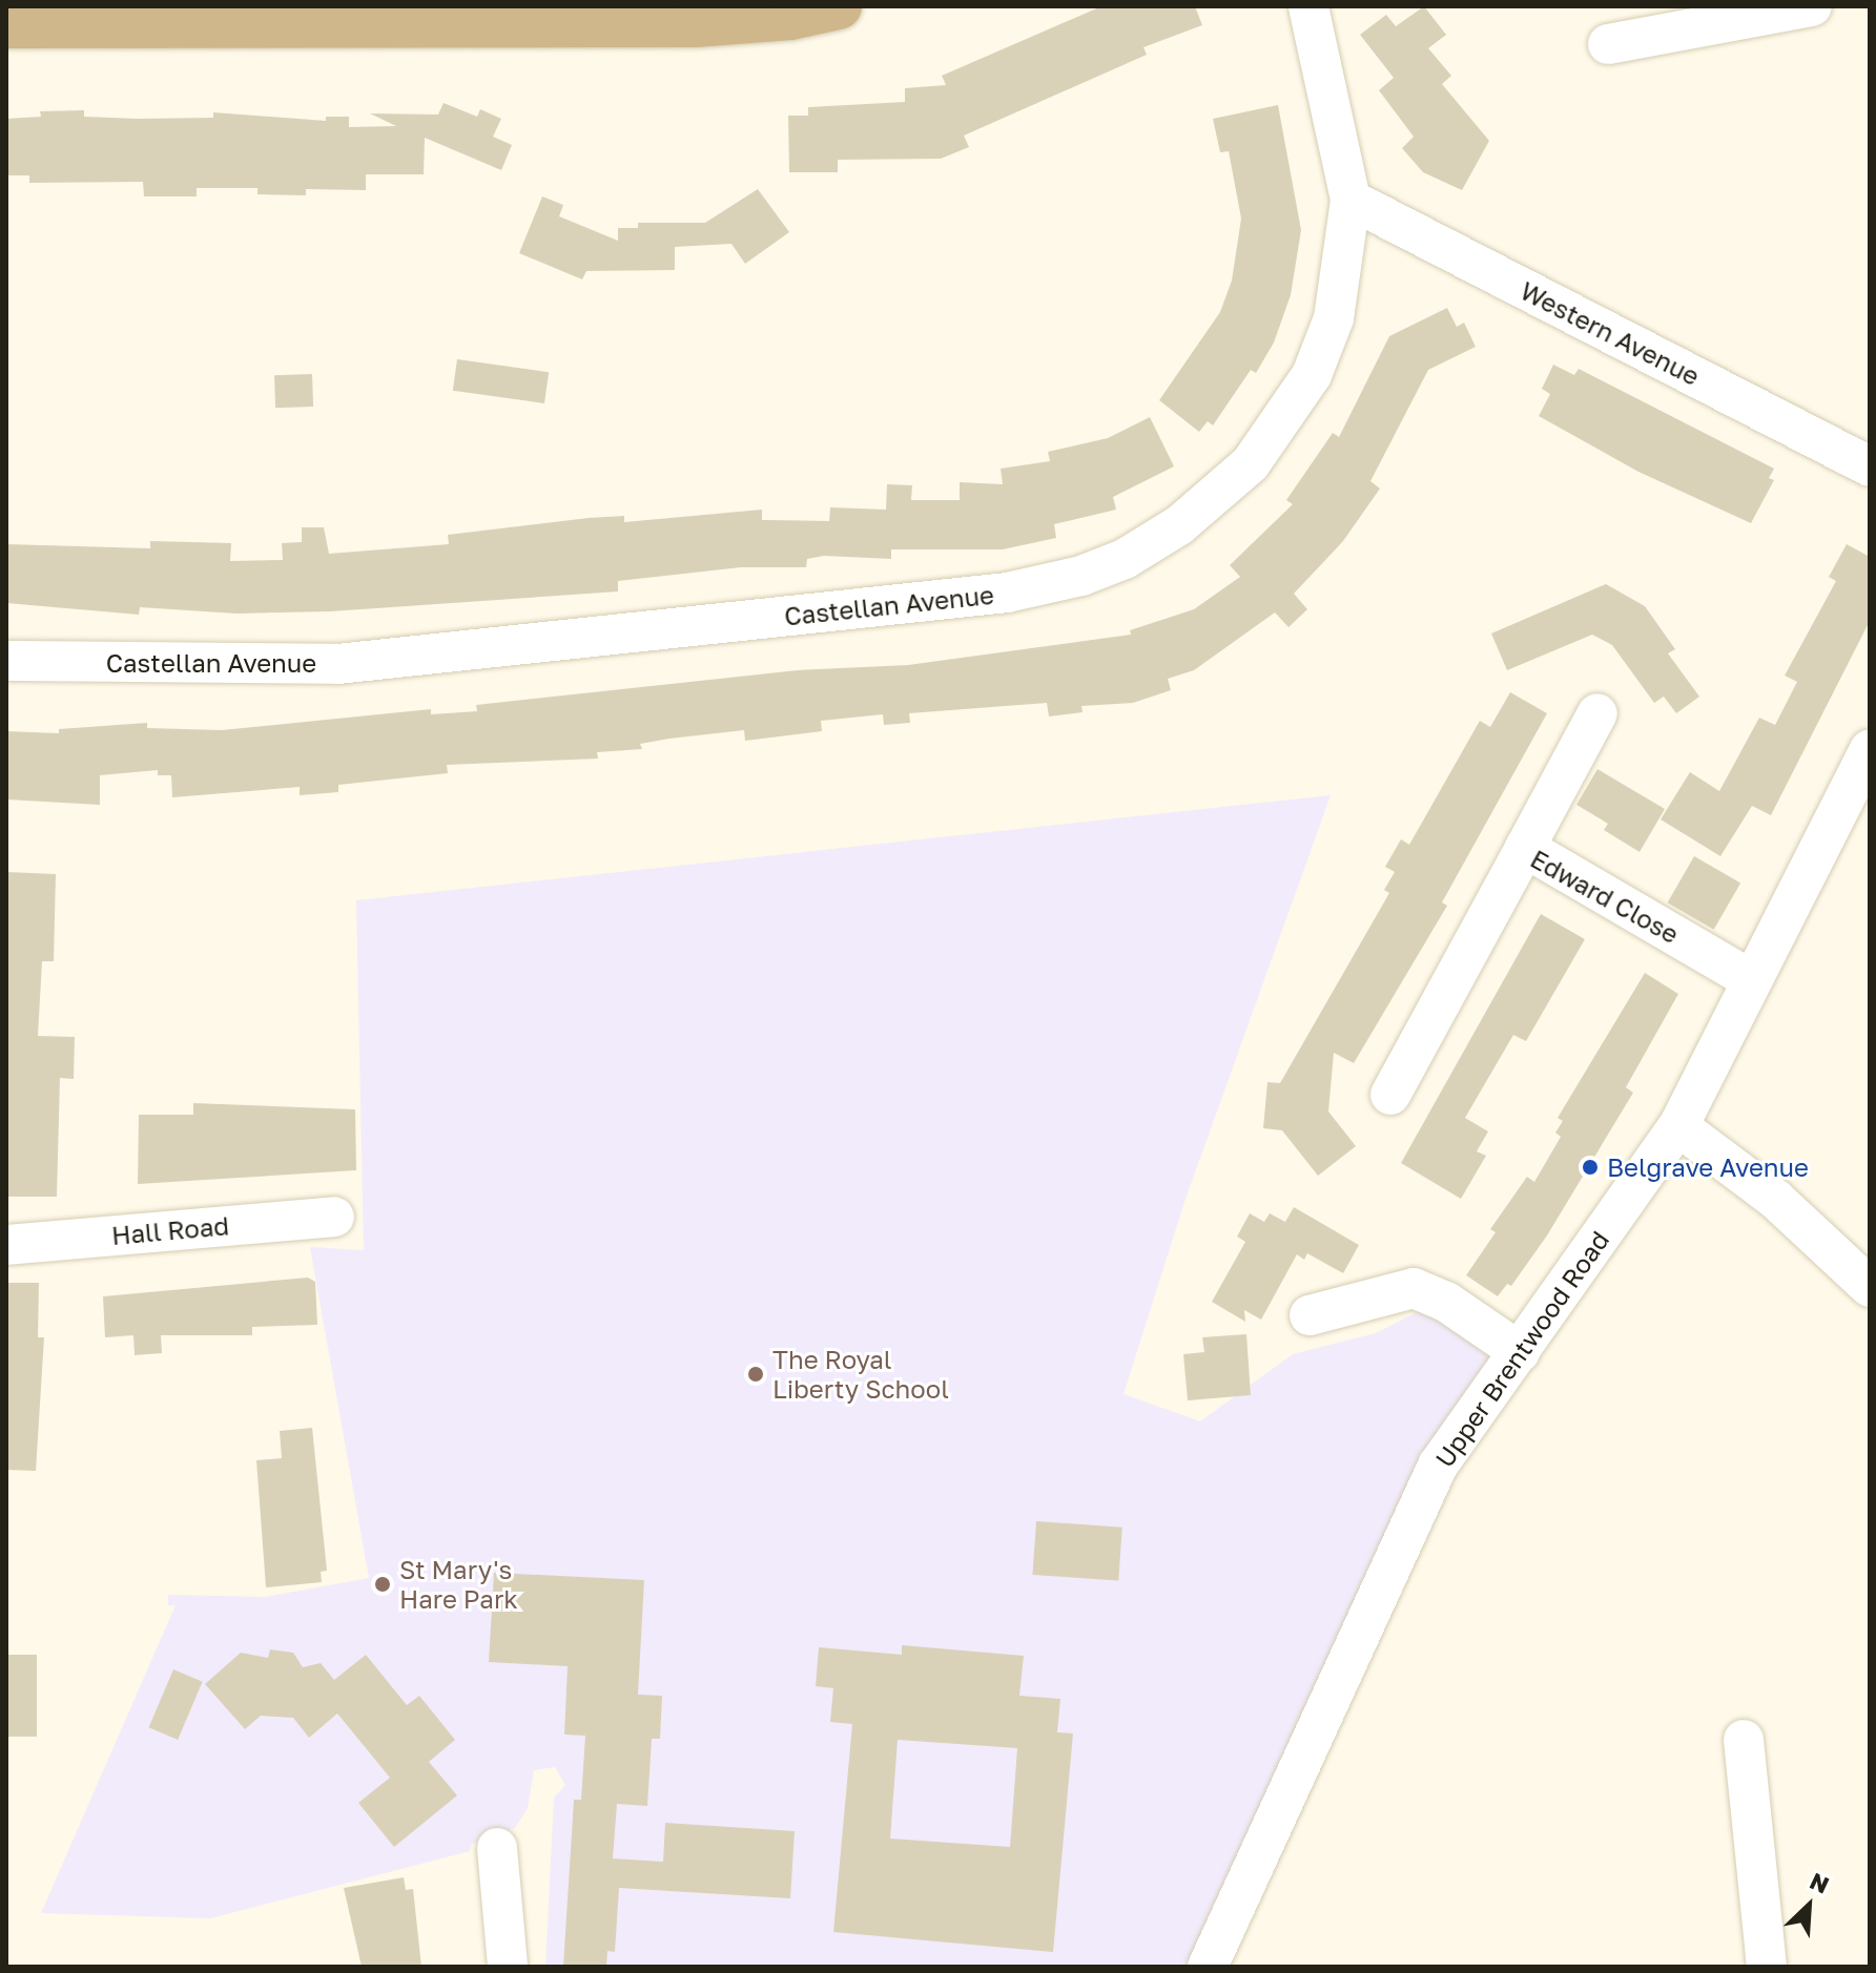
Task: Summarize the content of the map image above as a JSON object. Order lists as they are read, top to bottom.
{
  "streets": {
    "street": [
      "Western Avenue",
      "Castellan Avenue",
      "Edward Close",
      "Hall Road",
      "Upper Brentwood Road"
    ]
  },
  "crossings": [
    ["Western Avenue", "Castellan Avenue"],
    ["Edward Close", "Upper Brentwood Road"]
  ],
  "places": ["Belgrave Avenue", "The Royal Liberty School", "St Mary's Hare Park"],
  "north": "top right"
}
